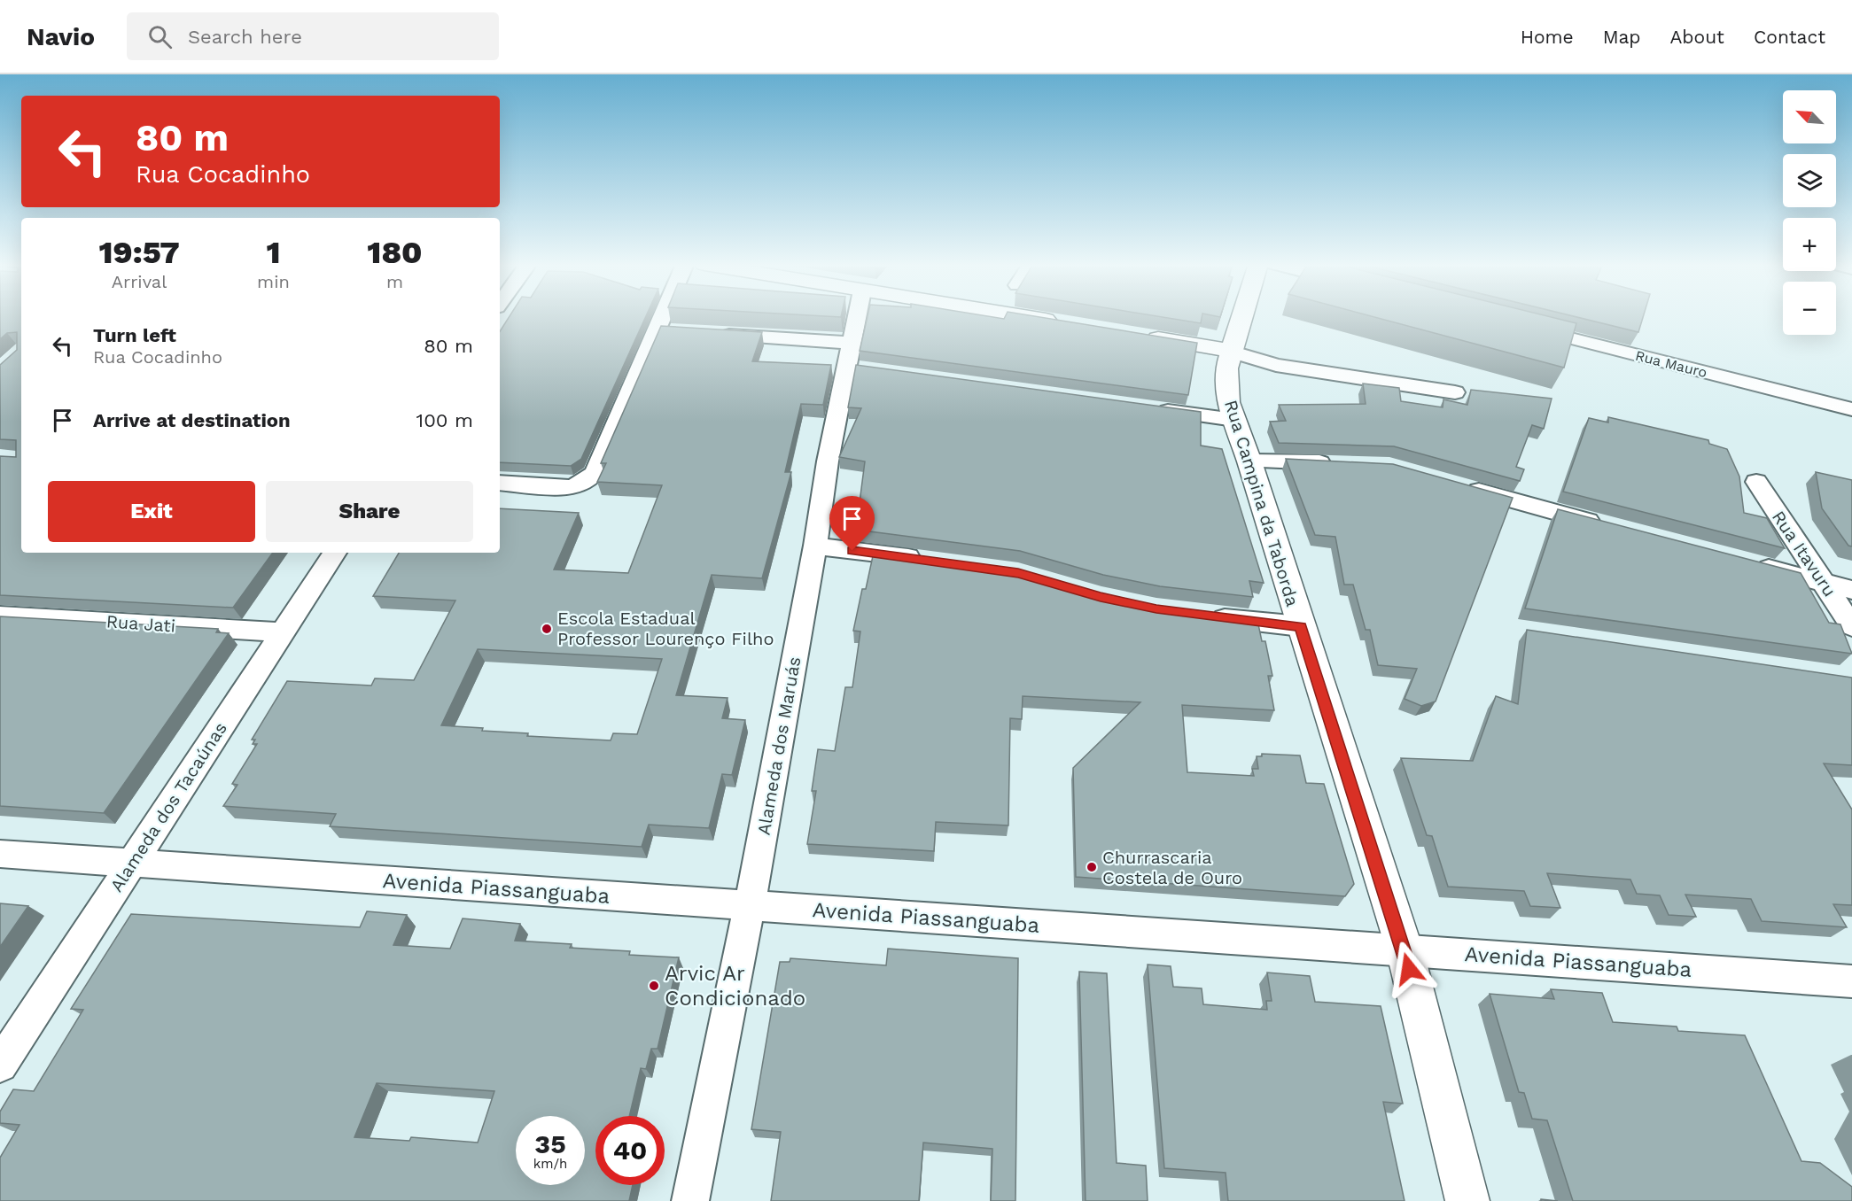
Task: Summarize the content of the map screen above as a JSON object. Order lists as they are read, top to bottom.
{
  "streets": {
    "street": [
      "Rua Mauro",
      "Rua Campina da Taborda",
      "Rua Itavuru",
      "Rua Jati",
      "Alameda dos Maruás",
      "Alameda dos Tacaúnas",
      "Avenida Piassanguaba"
    ]
  },
  "crossings": [
    ["Rua Campina da Taborda", "Avenida Piassanguaba"],
    ["Rua Jati", "Alameda dos Tacaúnas"],
    ["Alameda dos Maruás", "Avenida Piassanguaba"],
    ["Alameda dos Tacaúnas", "Avenida Piassanguaba"]
  ],
  "places": ["Escola Estadual Professor Lourenço Filho", "Churrascaria Costela de Ouro", "Arvic Ar Condicionado"],
  "north": "top left",
  "page": {
    "header": "Navio",
    "search": "Search here",
    "nav": [
      "Home",
      "Map",
      "About",
      "Contact"
    ],
    "map_buttons": ["+", "−"],
    "turn": ["80 m", "Rua Cocadinho"],
    "eta": [
      "19:57",
      "Arrival",
      "1",
      "min",
      "180",
      "m"
    ],
    "list": [
      {
        "name": "Turn left",
        "note": "Rua Cocadinho",
        "value": "80 m"
      },
      {
        "name": "Arrive at destination",
        "value": "100 m"
      }
    ],
    "buttons": ["Exit", "Share"],
    "speed": "35 km/h",
    "limit": "40"
  }
}
